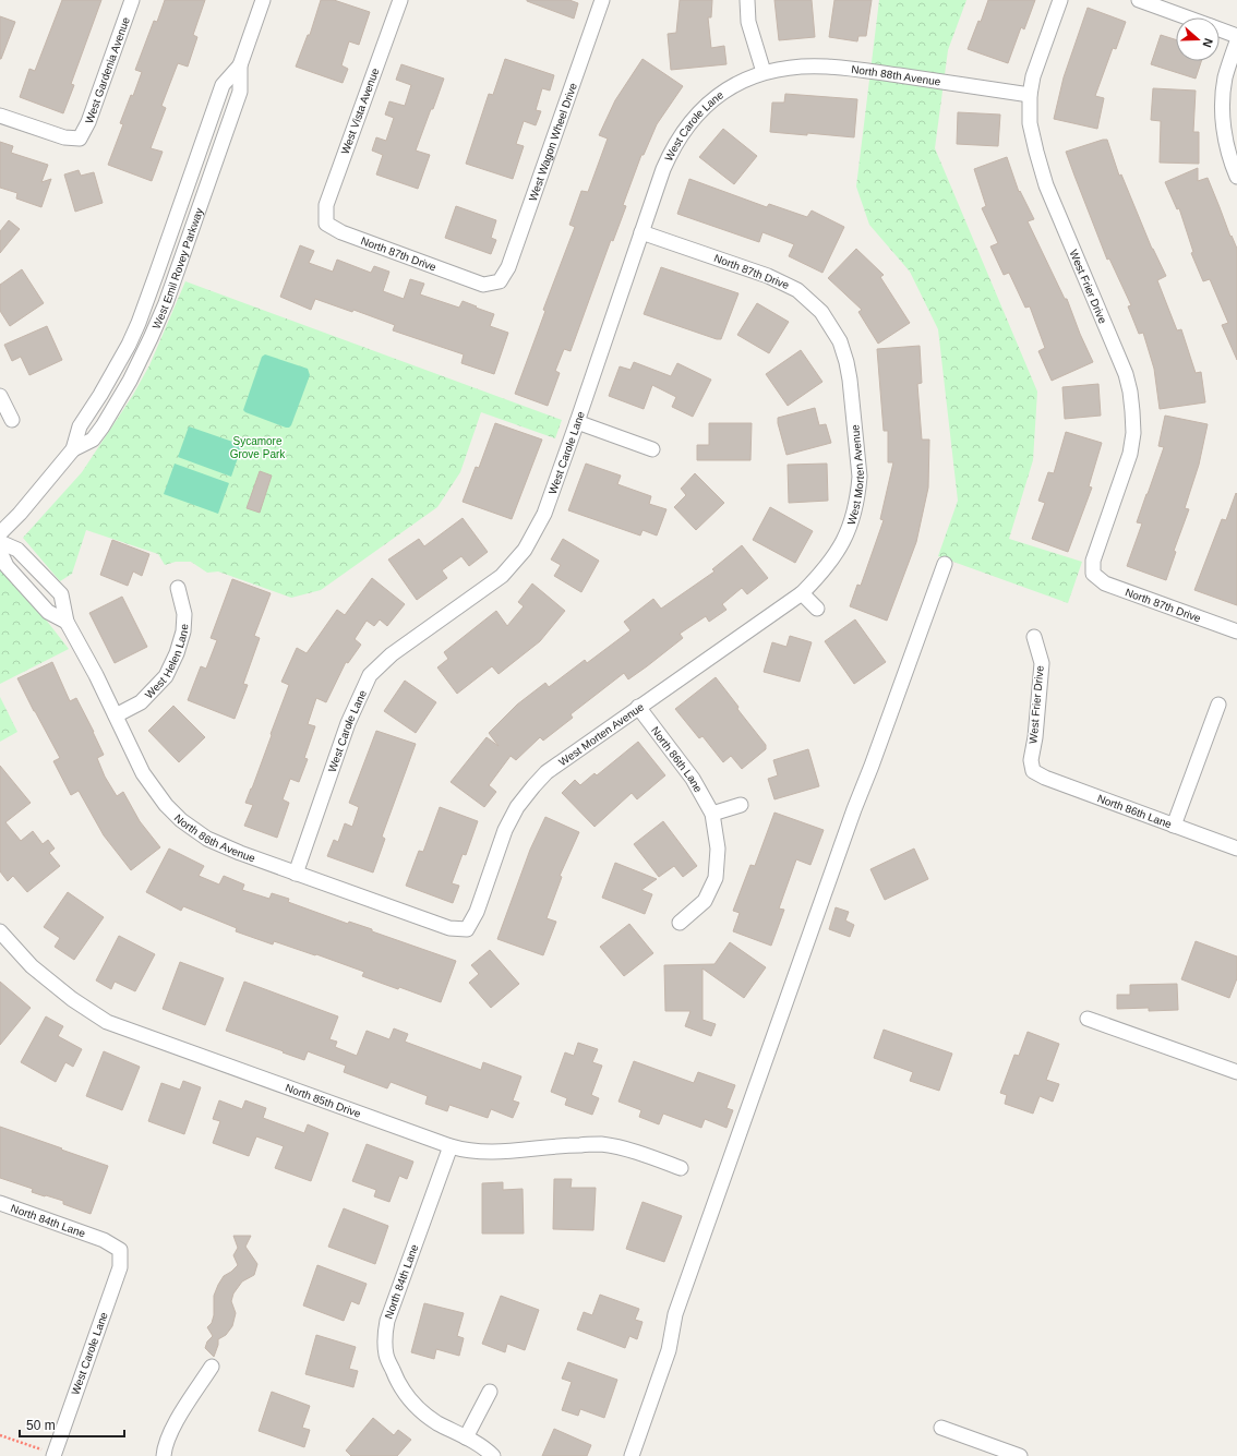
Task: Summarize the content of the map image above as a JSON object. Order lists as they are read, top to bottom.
{
  "streets": {
    "street": [
      "West Gardenia Avenue",
      "North 88th Avenue",
      "West Vista Avenue",
      "West Carole Lane",
      "West Wagon Wheel Drive",
      "North 87th Drive",
      "West Emil Rovey Parkway",
      "West Frier Drive",
      "West Morten Avenue",
      "West Helen Lane",
      "North 86th Lane",
      "North 86th Avenue",
      "North 85th Drive",
      "North 84th Lane"
    ]
  },
  "crossings": [
    ["North 88th Avenue", "West Carole Lane"],
    ["North 88th Avenue", "West Frier Drive"],
    ["West Vista Avenue", "North 87th Drive"],
    ["West Carole Lane", "North 87th Drive"],
    ["West Carole Lane", "North 86th Avenue"],
    ["West Carole Lane", "North 84th Lane"],
    ["West Wagon Wheel Drive", "North 87th Drive"],
    ["North 87th Drive", "West Frier Drive"],
    ["North 87th Drive", "West Morten Avenue"],
    ["West Frier Drive", "North 86th Lane"],
    ["West Morten Avenue", "North 86th Lane"],
    ["West Morten Avenue", "North 86th Avenue"],
    ["West Helen Lane", "North 86th Avenue"],
    ["North 85th Drive", "North 84th Lane"]
  ],
  "parks": ["Sycamore Grove Park"],
  "scale_bar": "50 m",
  "north": "right"
}
